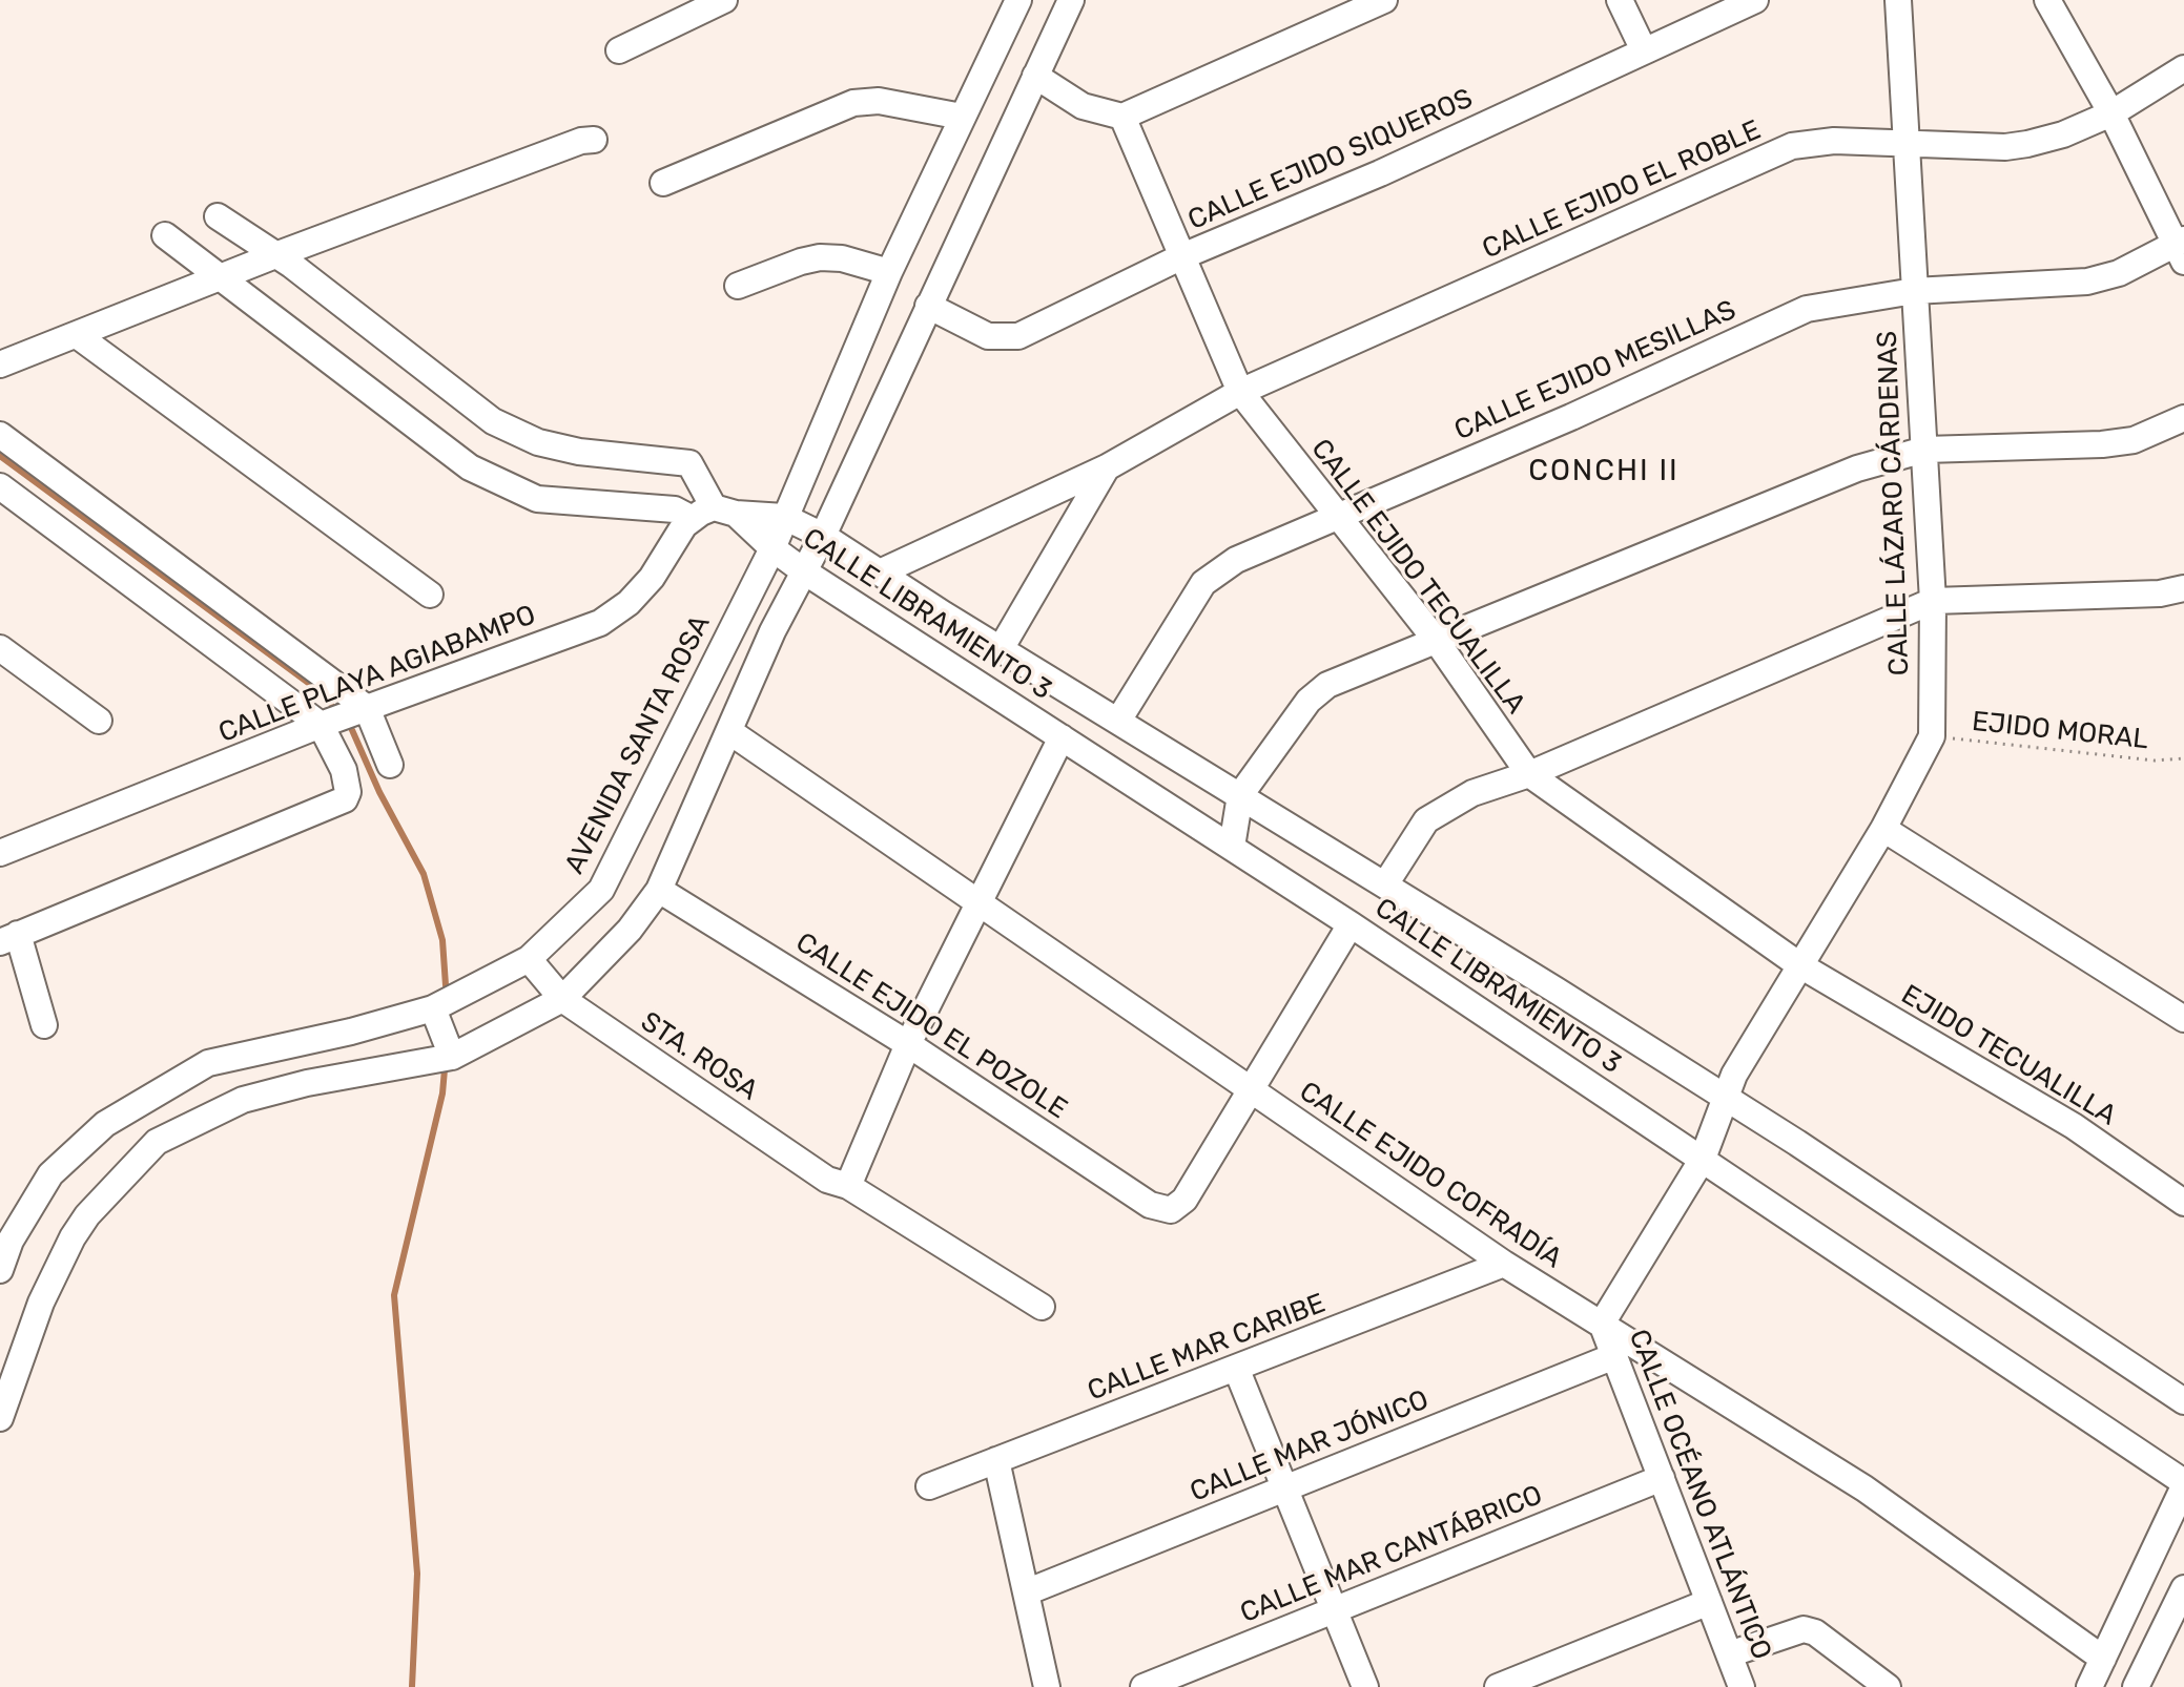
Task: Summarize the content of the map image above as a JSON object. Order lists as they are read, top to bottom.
{
  "streets": {
    "street": [
      "CALLE EJIDO SIQUEROS",
      "CALLE EJIDO EL ROBLE",
      "CALLE EJIDO MESILLAS",
      "CALLE LÁZARO CÁRDENAS",
      "CALLE EJIDO TECUALILLA",
      "CALLE LIBRAMIENTO 3",
      "CALLE PLAYA AGIABAMPO",
      "AVENIDA SANTA ROSA",
      "CALLE EJIDO EL POZOLE",
      "EJIDO TECUALILLA",
      "STA. ROSA",
      "CALLE EJIDO COFRADÍA",
      "CALLE MAR CARIBE",
      "CALLE MAR JÓNICO",
      "CALLE OCÉANO ATLÁNTICO",
      "CALLE MAR CANTÁBRICO"
    ],
    "path": ["EJIDO MORAL"]
  },
  "crossings": [
    ["CALLE EJIDO SIQUEROS", "CALLE EJIDO TECUALILLA"],
    ["CALLE EJIDO EL ROBLE", "CALLE LÁZARO CÁRDENAS"],
    ["CALLE EJIDO EL ROBLE", "CALLE EJIDO TECUALILLA"],
    ["CALLE EJIDO EL ROBLE", "CALLE LIBRAMIENTO 3"],
    ["CALLE EJIDO MESILLAS", "CALLE LÁZARO CÁRDENAS"],
    ["CALLE EJIDO MESILLAS", "CALLE EJIDO TECUALILLA"],
    ["CALLE EJIDO MESILLAS", "CALLE LIBRAMIENTO 3"],
    ["CALLE LÁZARO CÁRDENAS", "CALLE EJIDO TECUALILLA"],
    ["CALLE LÁZARO CÁRDENAS", "CALLE LIBRAMIENTO 3"],
    ["CALLE LÁZARO CÁRDENAS", "EJIDO MORAL"],
    ["CALLE LÁZARO CÁRDENAS", "EJIDO TECUALILLA"],
    ["CALLE LÁZARO CÁRDENAS", "CALLE EJIDO COFRADÍA"],
    ["CALLE LÁZARO CÁRDENAS", "CALLE OCÉANO ATLÁNTICO"],
    ["CALLE EJIDO TECUALILLA", "EJIDO TECUALILLA"],
    ["CALLE LIBRAMIENTO 3", "CALLE PLAYA AGIABAMPO"],
    ["CALLE LIBRAMIENTO 3", "AVENIDA SANTA ROSA"],
    ["AVENIDA SANTA ROSA", "STA. ROSA"],
    ["CALLE EJIDO EL POZOLE", "CALLE EJIDO COFRADÍA"],
    ["CALLE EJIDO COFRADÍA", "CALLE MAR CARIBE"],
    ["CALLE EJIDO COFRADÍA", "CALLE OCÉANO ATLÁNTICO"],
    ["CALLE MAR JÓNICO", "CALLE OCÉANO ATLÁNTICO"],
    ["CALLE OCÉANO ATLÁNTICO", "CALLE MAR CANTÁBRICO"]
  ],
  "districts": ["CONCHI II"]
}
